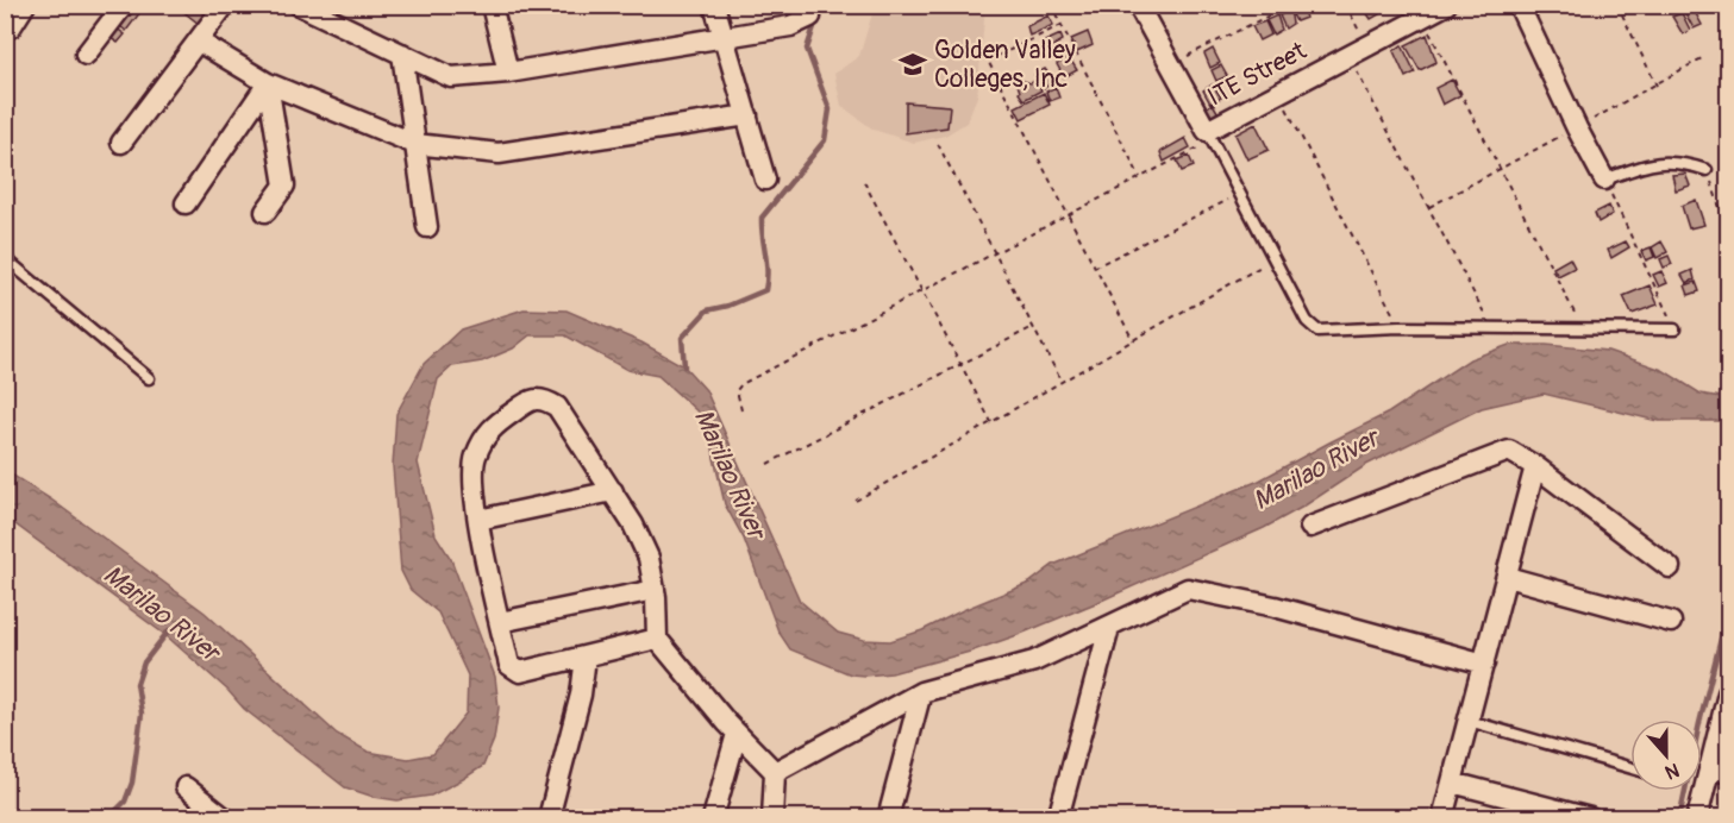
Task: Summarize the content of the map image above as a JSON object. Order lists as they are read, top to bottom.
{
  "streets": {
    "street": ["ITE Street"]
  },
  "water": ["Marilao River"],
  "places": {
    "school or university": ["Golden Valley Colleges, Inc"]
  },
  "north": "bottom"
}
